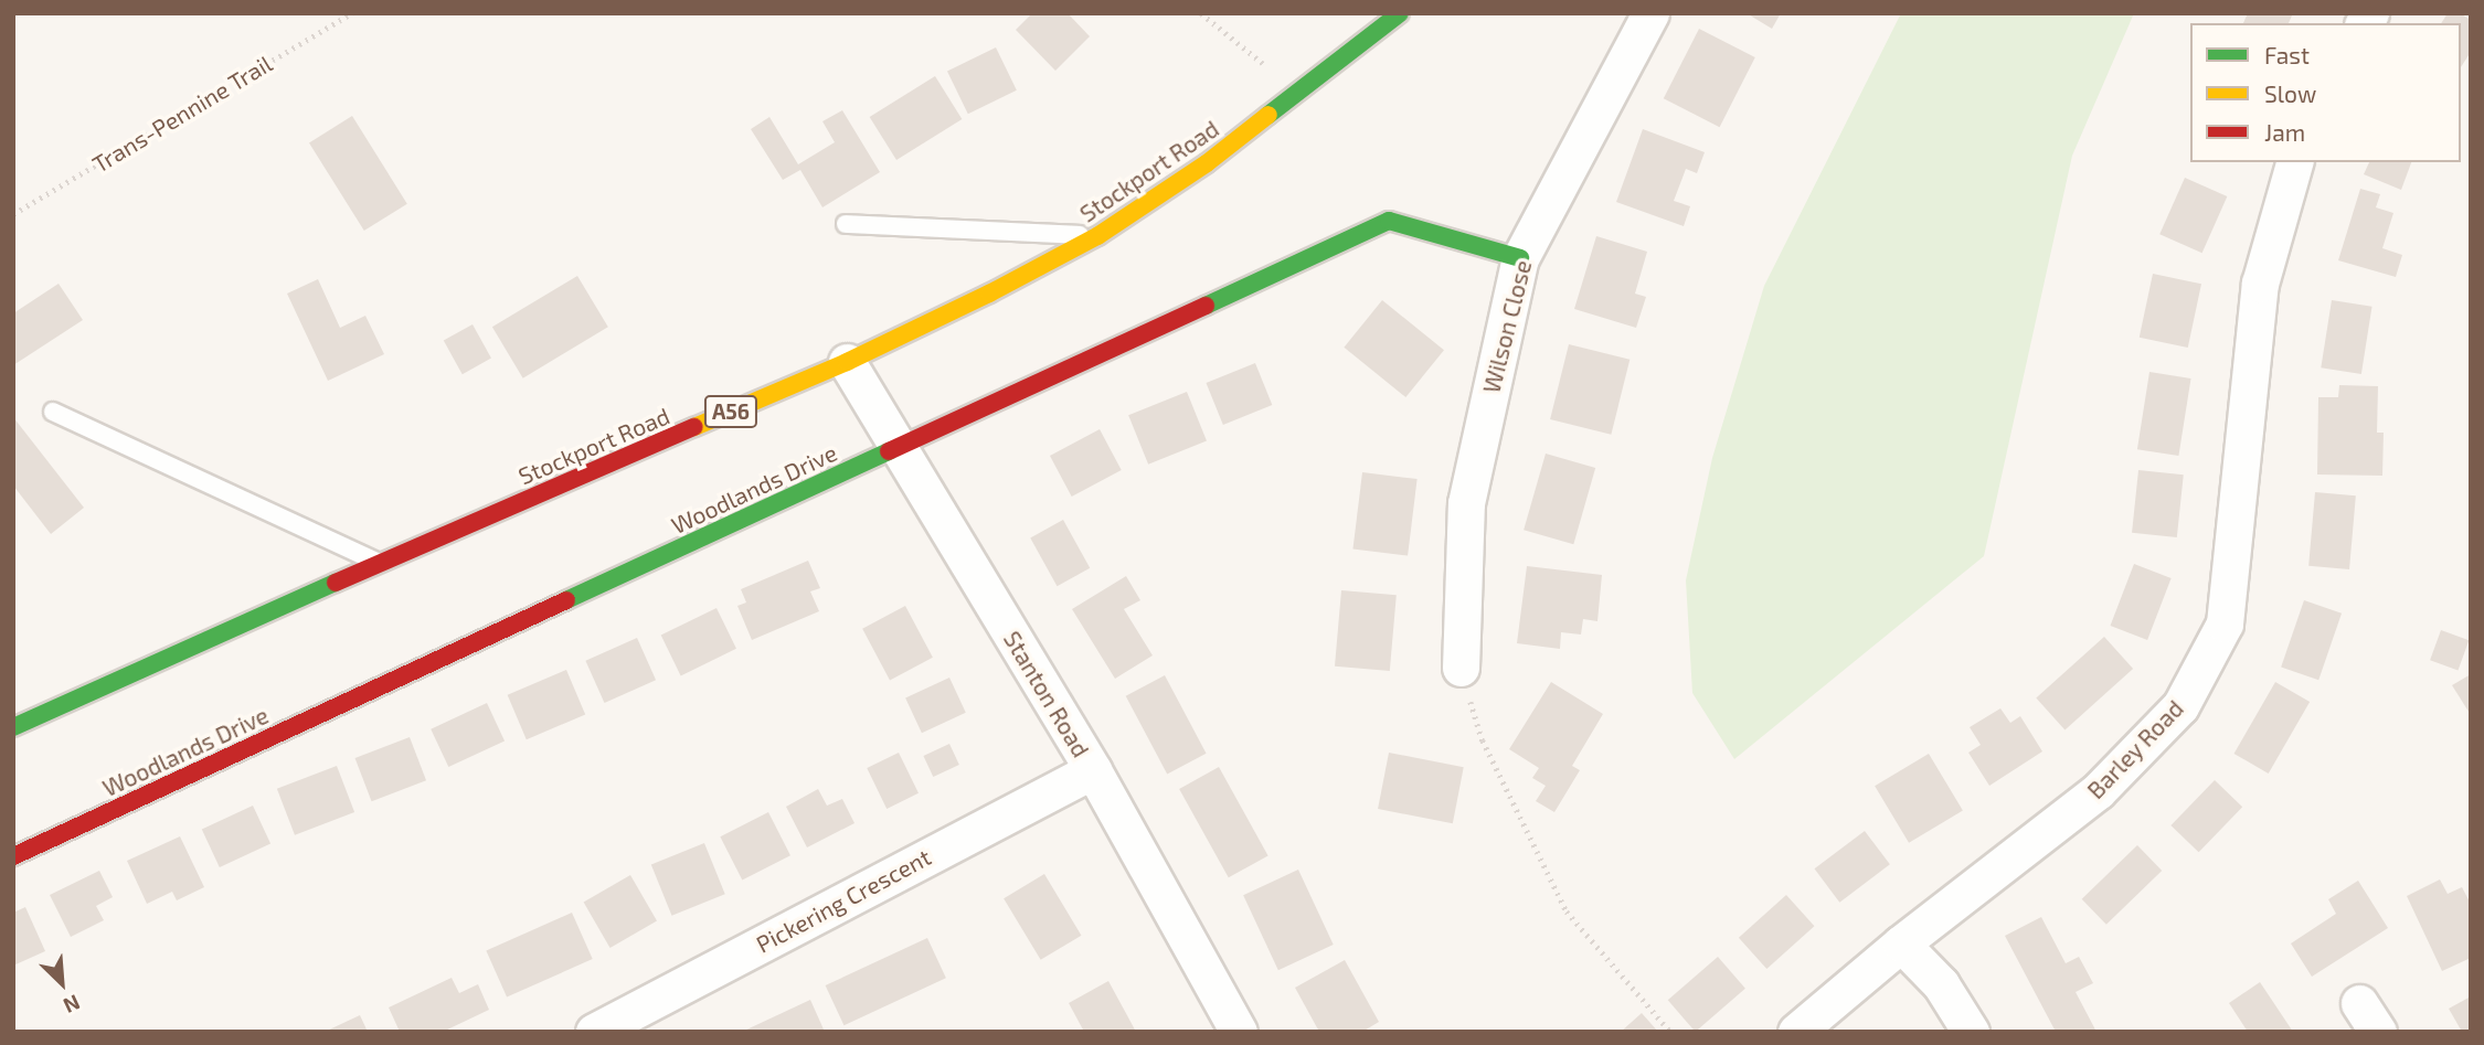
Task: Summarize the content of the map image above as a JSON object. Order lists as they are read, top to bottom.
{
  "streets": {
    "street": [
      "Stockport Road",
      "Wilson Close",
      "A56",
      "Woodlands Drive",
      "Stanton Road",
      "Barley Road",
      "Pickering Crescent"
    ],
    "path": ["Trans-Pennine Trail"]
  },
  "crossings": [
    ["Stockport Road", "Stanton Road"],
    ["Wilson Close", "Woodlands Drive"],
    ["Woodlands Drive", "Stanton Road"],
    ["Stanton Road", "Pickering Crescent"]
  ],
  "legend": ["Fast", "Slow", "Jam"],
  "north": "bottom right"
}
